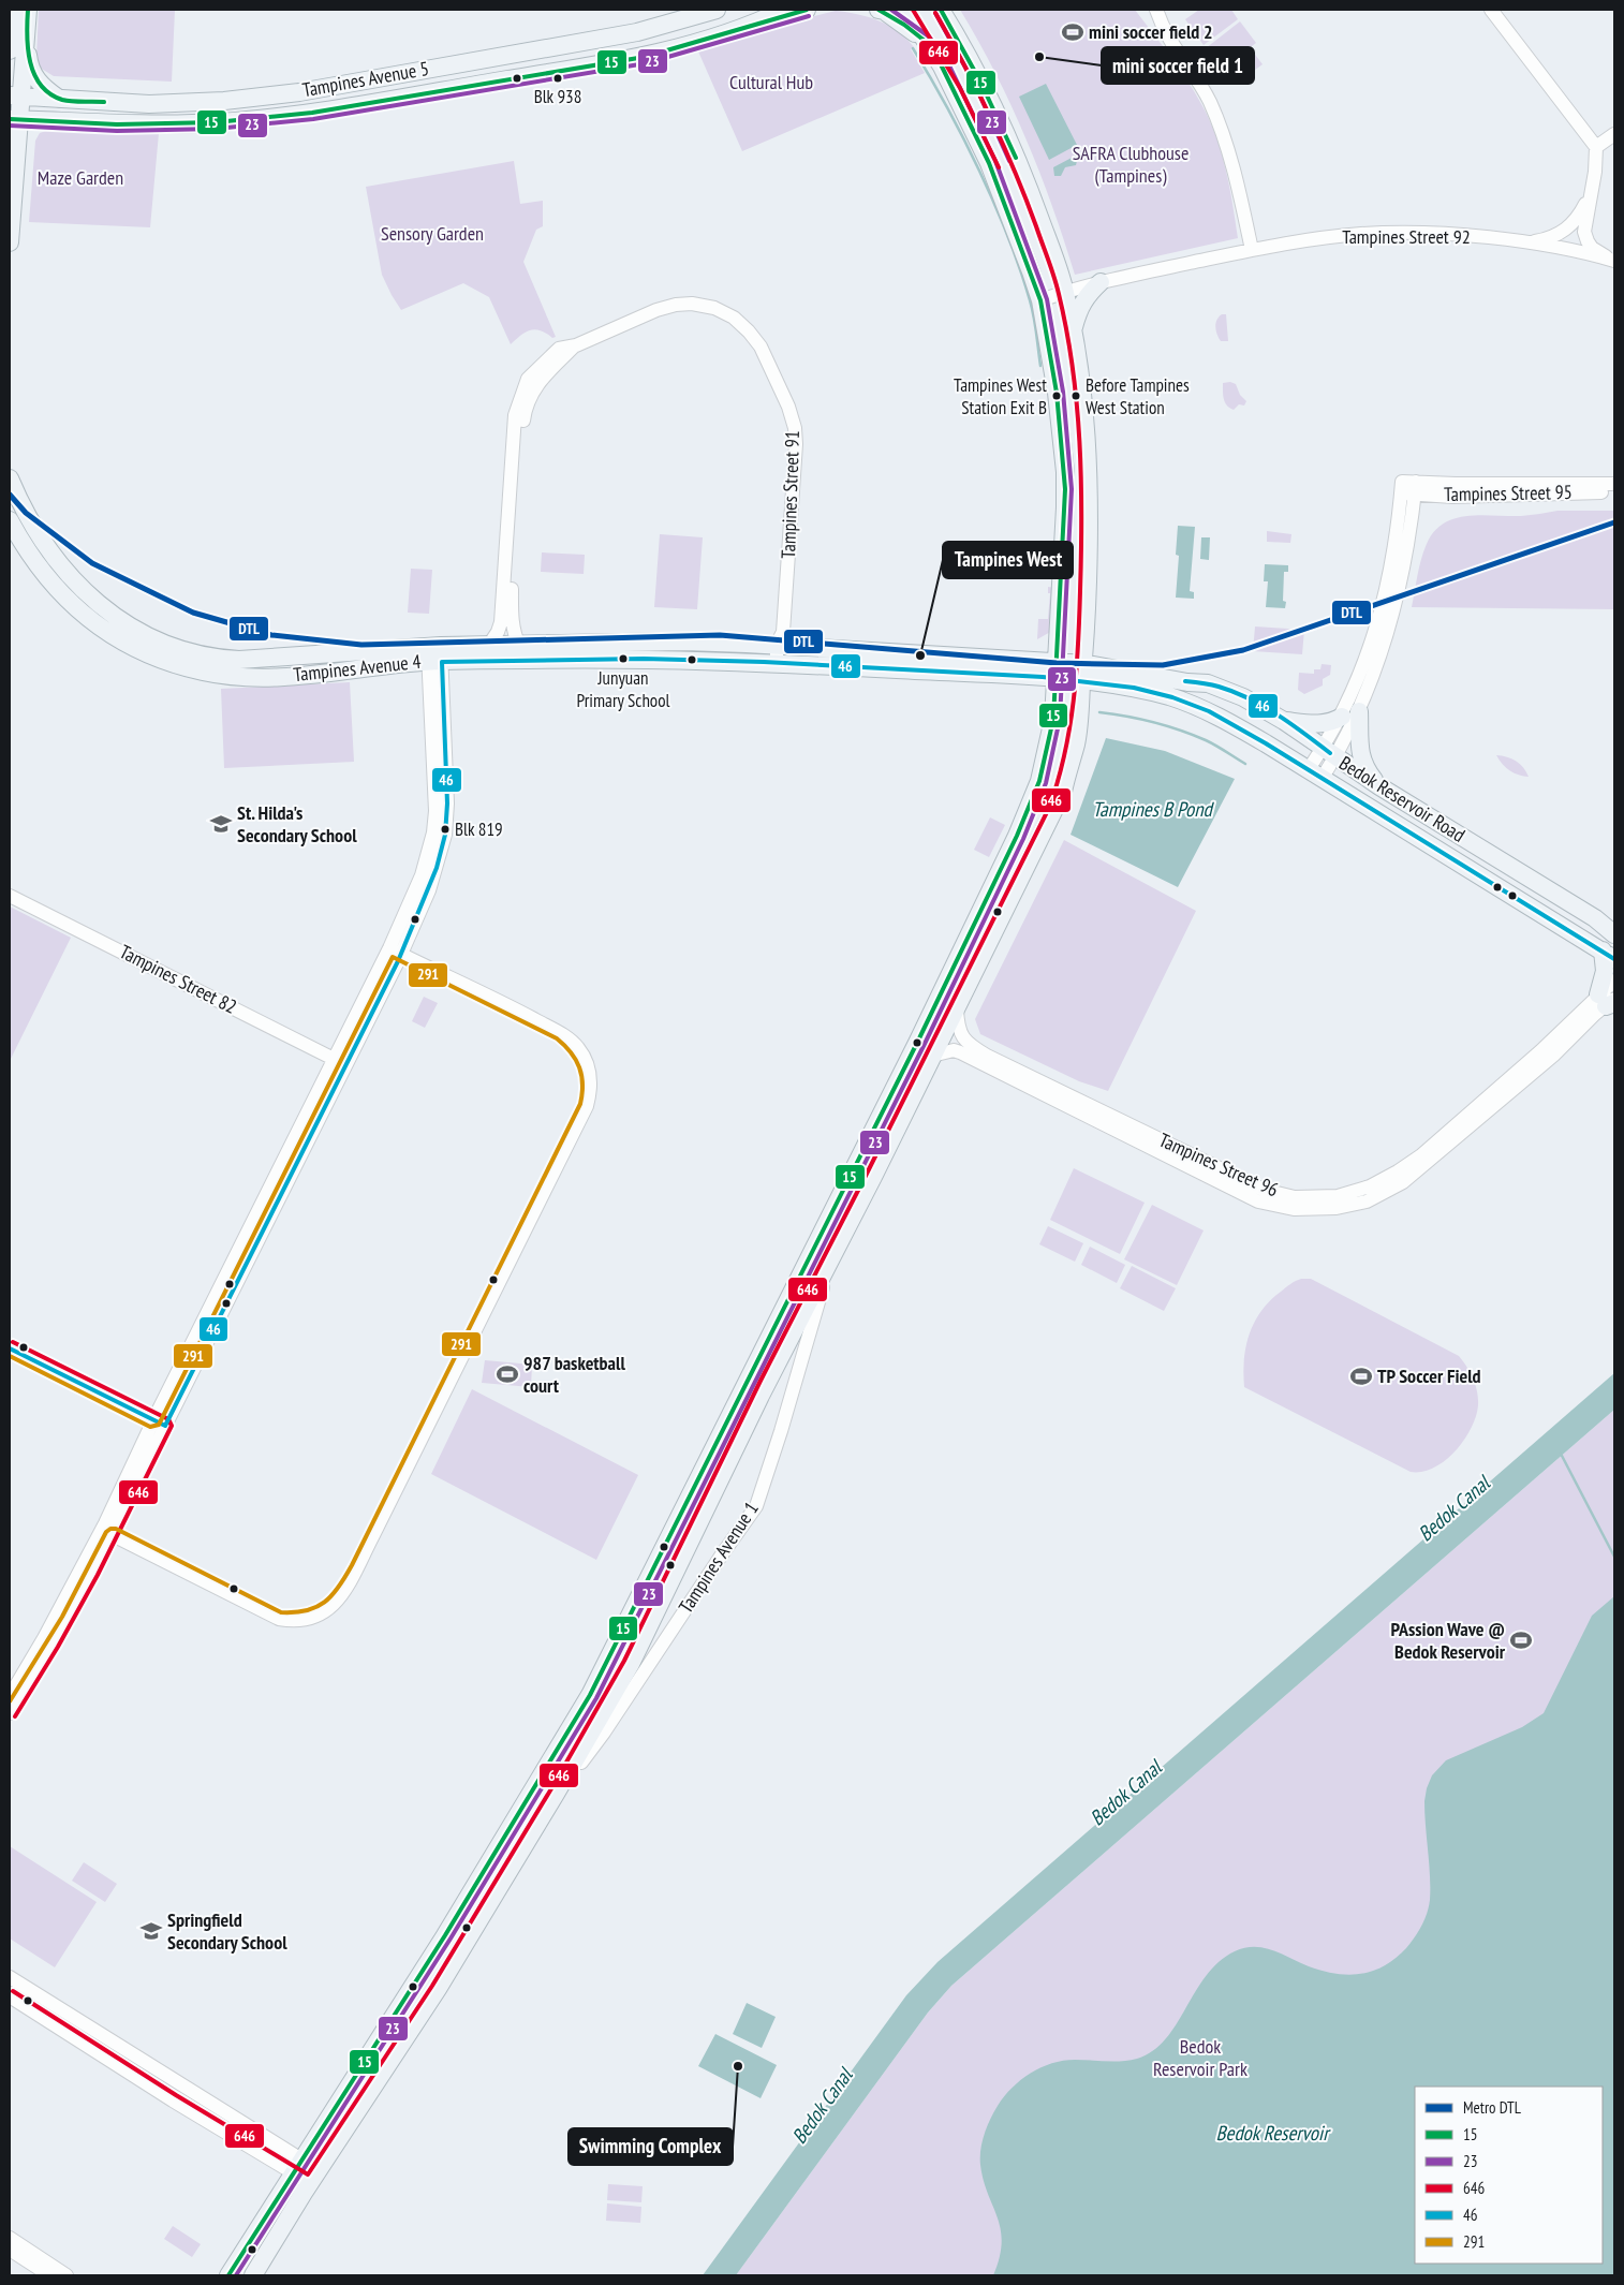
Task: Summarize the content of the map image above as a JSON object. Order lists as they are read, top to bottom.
{
  "streets": {
    "main road": [
      "Tampines Avenue 5",
      "Tampines Avenue 4",
      "Bedok Reservoir Road",
      "Tampines Avenue 1"
    ],
    "street": [
      "Tampines Street 92",
      "Tampines Street 95",
      "Tampines Street 91",
      "Tampines Street 82",
      "Tampines Street 96"
    ]
  },
  "crossings": [
    ["Tampines Street 92", "Tampines Avenue 1"],
    ["Tampines Street 91", "Tampines Avenue 4"],
    ["Tampines Avenue 4", "Bedok Reservoir Road"],
    ["Bedok Reservoir Road", "Tampines Avenue 1"],
    ["Tampines Street 96", "Tampines Avenue 1"]
  ],
  "water": ["Tampines B Pond", "Bedok Canal", "Bedok Reservoir"],
  "parks": [
    "Cultural Hub",
    "SAFRA Clubhouse (Tampines)",
    "Maze Garden",
    "Sensory Garden",
    "Bedok Reservoir Park"
  ],
  "places": {
    "sports": [
      "mini soccer field 2",
      "987 basketball court",
      "TP Soccer Field",
      "PAssion Wave @ Bedok Reservoir"
    ],
    "other": [
      "mini soccer field 1",
      "Blk 938",
      "Tampines West Station Exit B",
      "Before Tampines West Station",
      "Tampines West",
      "Junyuan Primary School",
      "Blk 819",
      "Swimming Complex"
    ],
    "school or university": ["St. Hilda's Secondary School", "Springfield Secondary School"]
  },
  "lines": [
    "transit line 15",
    "transit line 23",
    "transit line 646",
    "metro line DTL",
    "transit line 46",
    "transit line 291"
  ],
  "legend": [
    "Metro DTL",
    "15",
    "23",
    "646",
    "46",
    "291"
  ]
}
